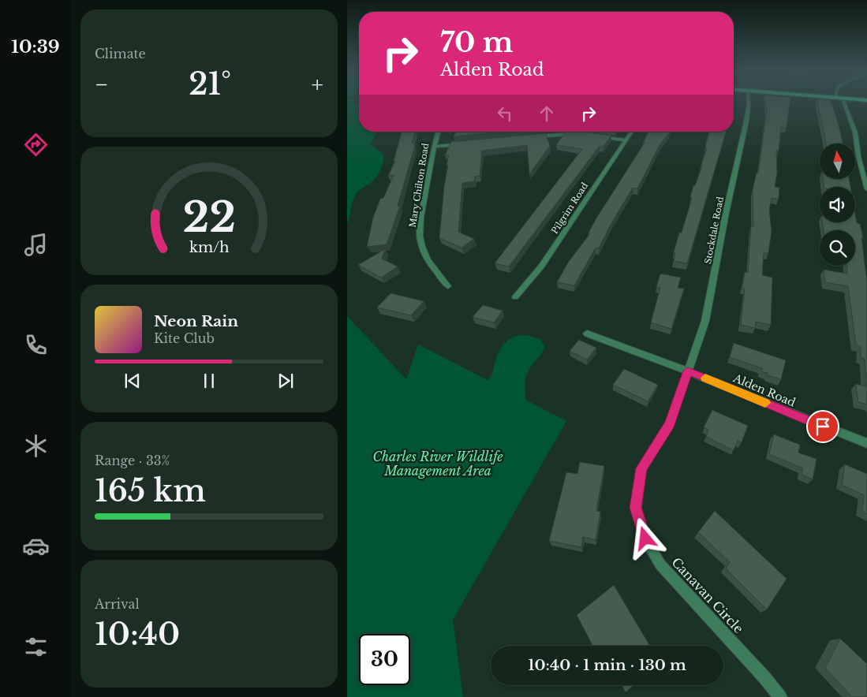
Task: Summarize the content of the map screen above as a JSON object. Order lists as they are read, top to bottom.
{
  "streets": {
    "street": [
      "Mary Chilton Road",
      "Pilgrim Road",
      "Stockdale Road",
      "Alden Road",
      "Canavan Circle"
    ]
  },
  "crossings": [
    ["Stockdale Road", "Alden Road"],
    ["Stockdale Road", "Canavan Circle"],
    ["Alden Road", "Canavan Circle"]
  ],
  "parks": ["Charles River Wildlife Management Area"],
  "north": "top",
  "page": {
    "tabs": "10:39",
    "tile": [
      "Climate",
      ["Range · 33%", "165 km"],
      ["Arrival", "10:40"]
    ],
    "turn": ["70 m", "Alden Road"],
    "heat": ["−", "21°", "+"],
    "song": ["Neon Rain", "Kite Club"],
    "limit": "30",
    "trip": "10:40 · 1 min · 130 m",
    "gauge": ["22", "km/h"]
  }
}
